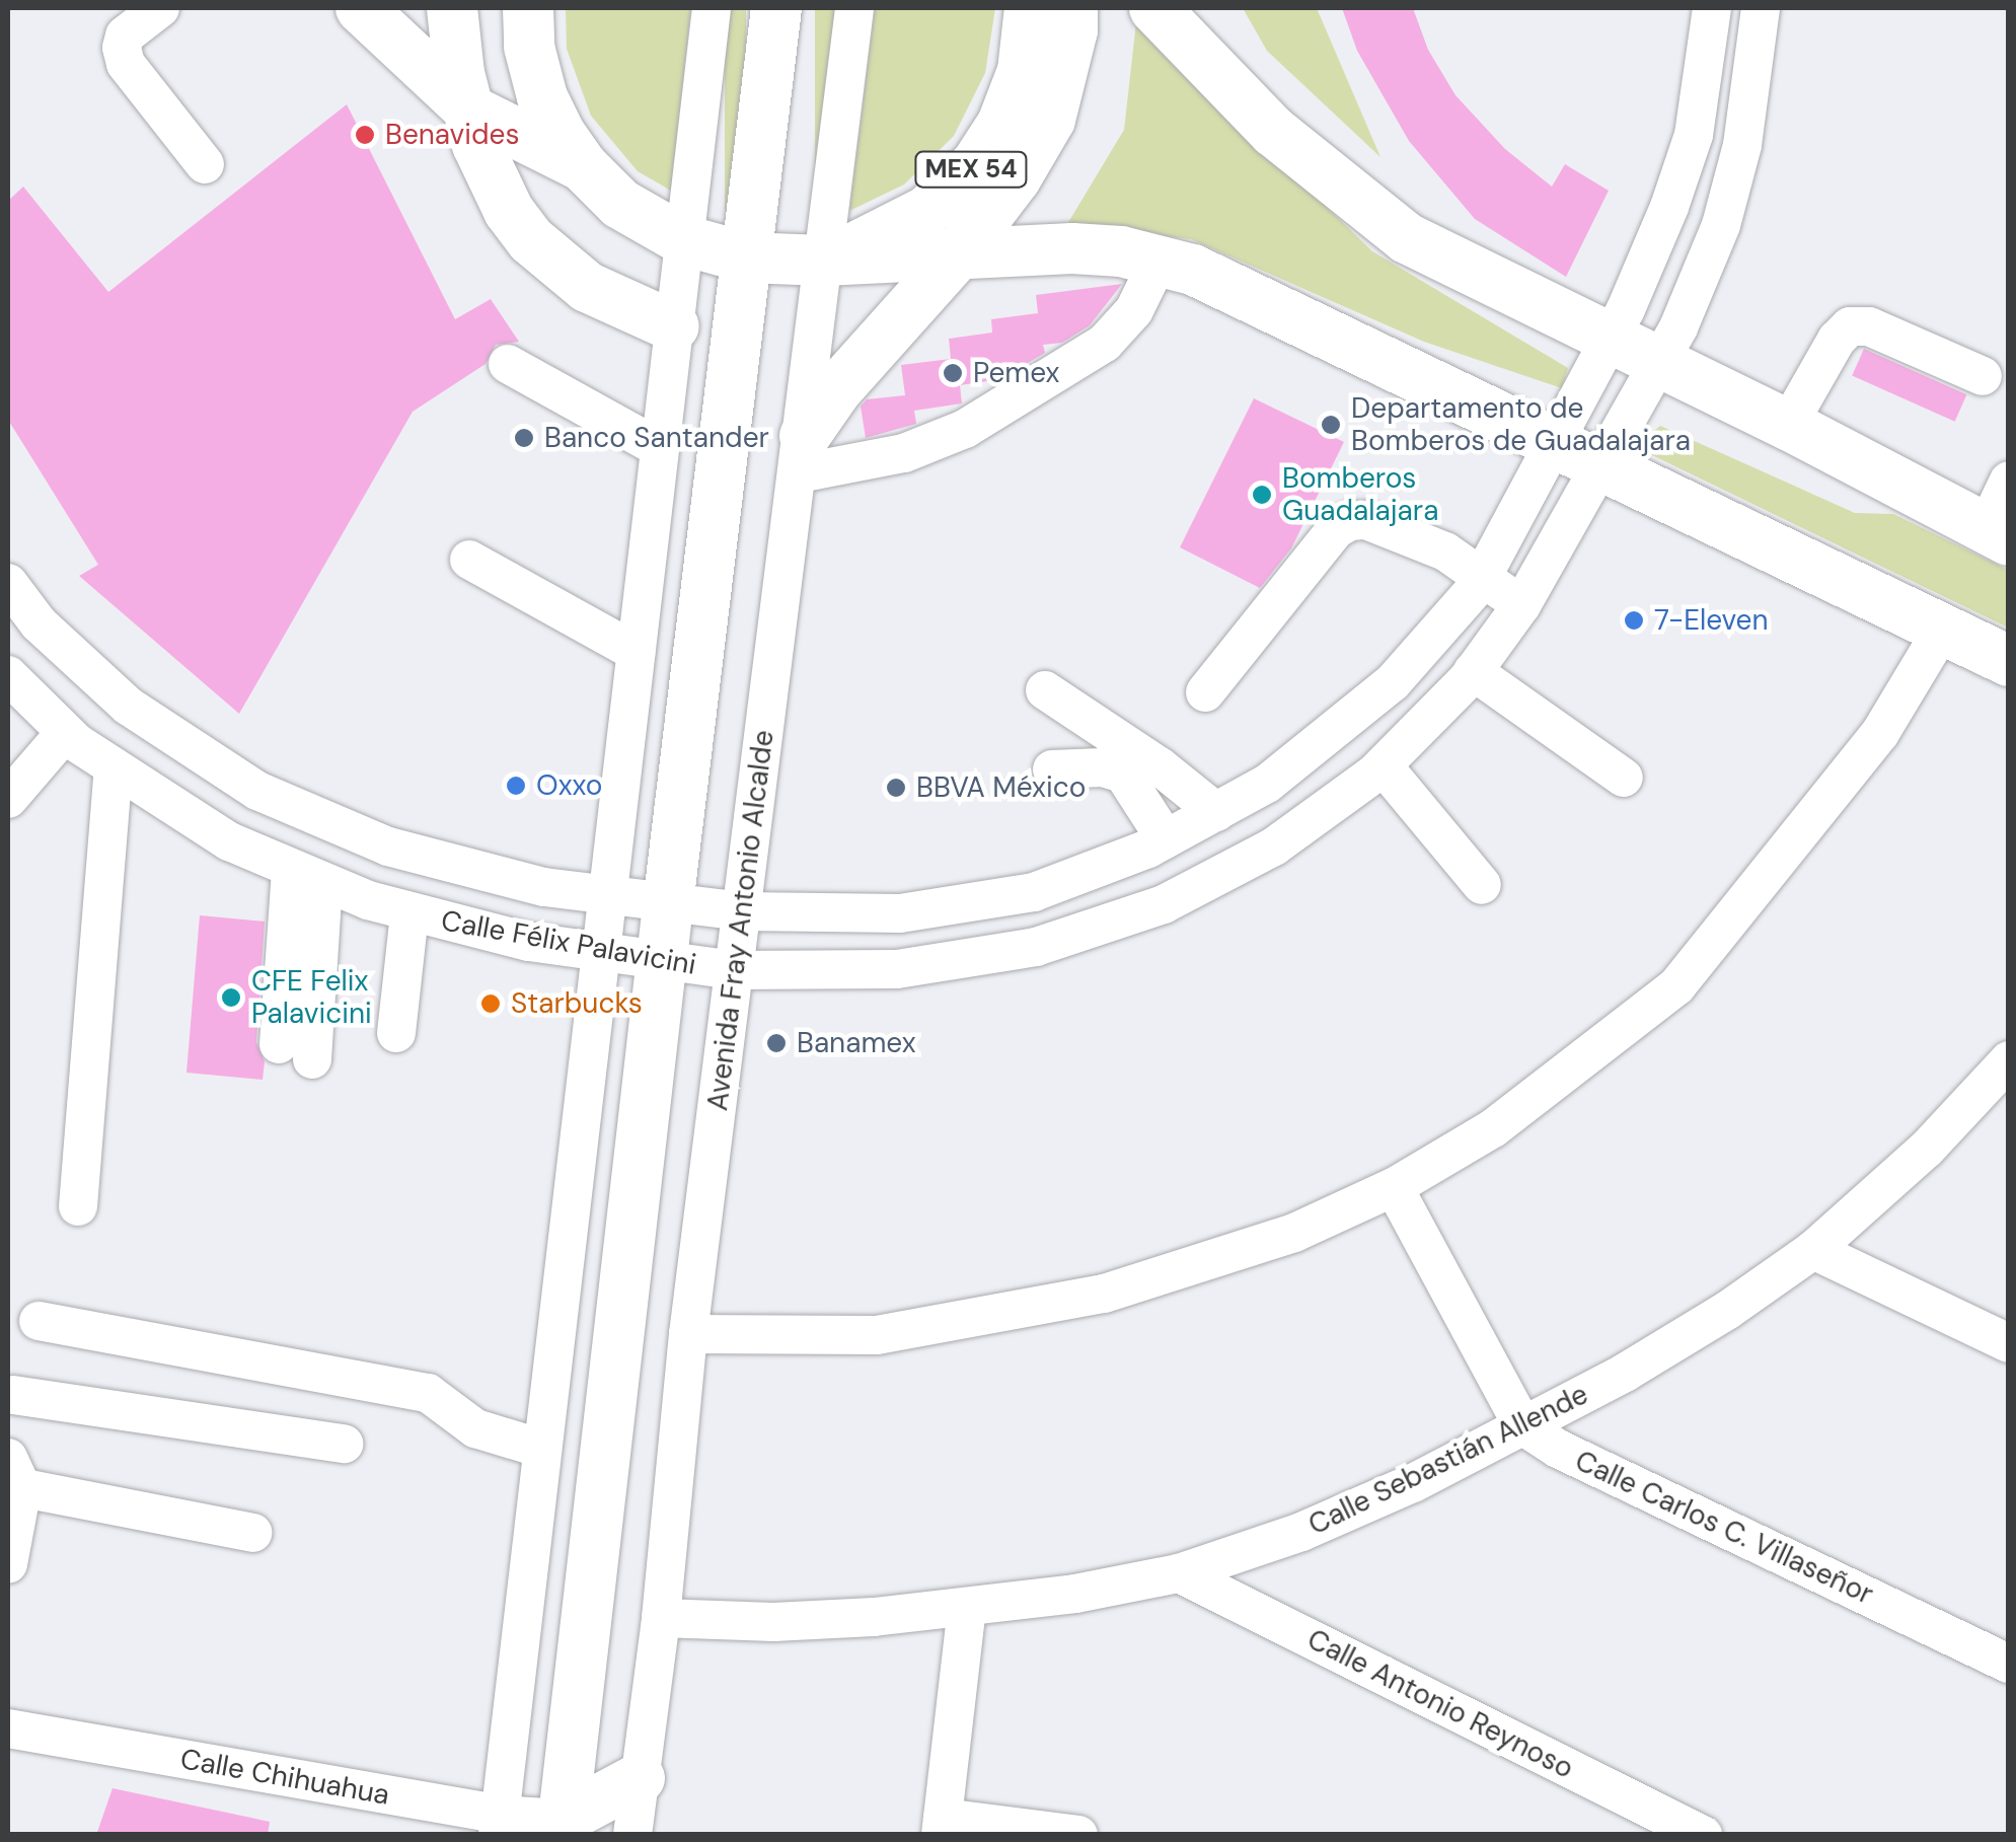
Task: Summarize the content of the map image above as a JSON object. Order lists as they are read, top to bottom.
{
  "streets": {
    "main road": ["MEX 54"],
    "street": [
      "Avenida Fray Antonio Alcalde",
      "Calle Félix Palavicini",
      "Calle Sebastián Allende",
      "Calle Carlos C. Villaseñor",
      "Calle Antonio Reynoso",
      "Calle Chihuahua"
    ]
  },
  "crossings": [
    ["MEX 54", "Avenida Fray Antonio Alcalde"],
    ["Avenida Fray Antonio Alcalde", "Calle Félix Palavicini"],
    ["Avenida Fray Antonio Alcalde", "Calle Sebastián Allende"],
    ["Calle Sebastián Allende", "Calle Carlos C. Villaseñor"],
    ["Calle Sebastián Allende", "Calle Antonio Reynoso"]
  ],
  "places": [
    "Benavides",
    "Pemex",
    "Departamento de Bomberos de Guadalajara",
    "Banco Santander",
    "Bomberos Guadalajara",
    "7-Eleven",
    "Oxxo",
    "BBVA México",
    "CFE Felix Palavicini",
    "Starbucks",
    "Banamex"
  ]
}
